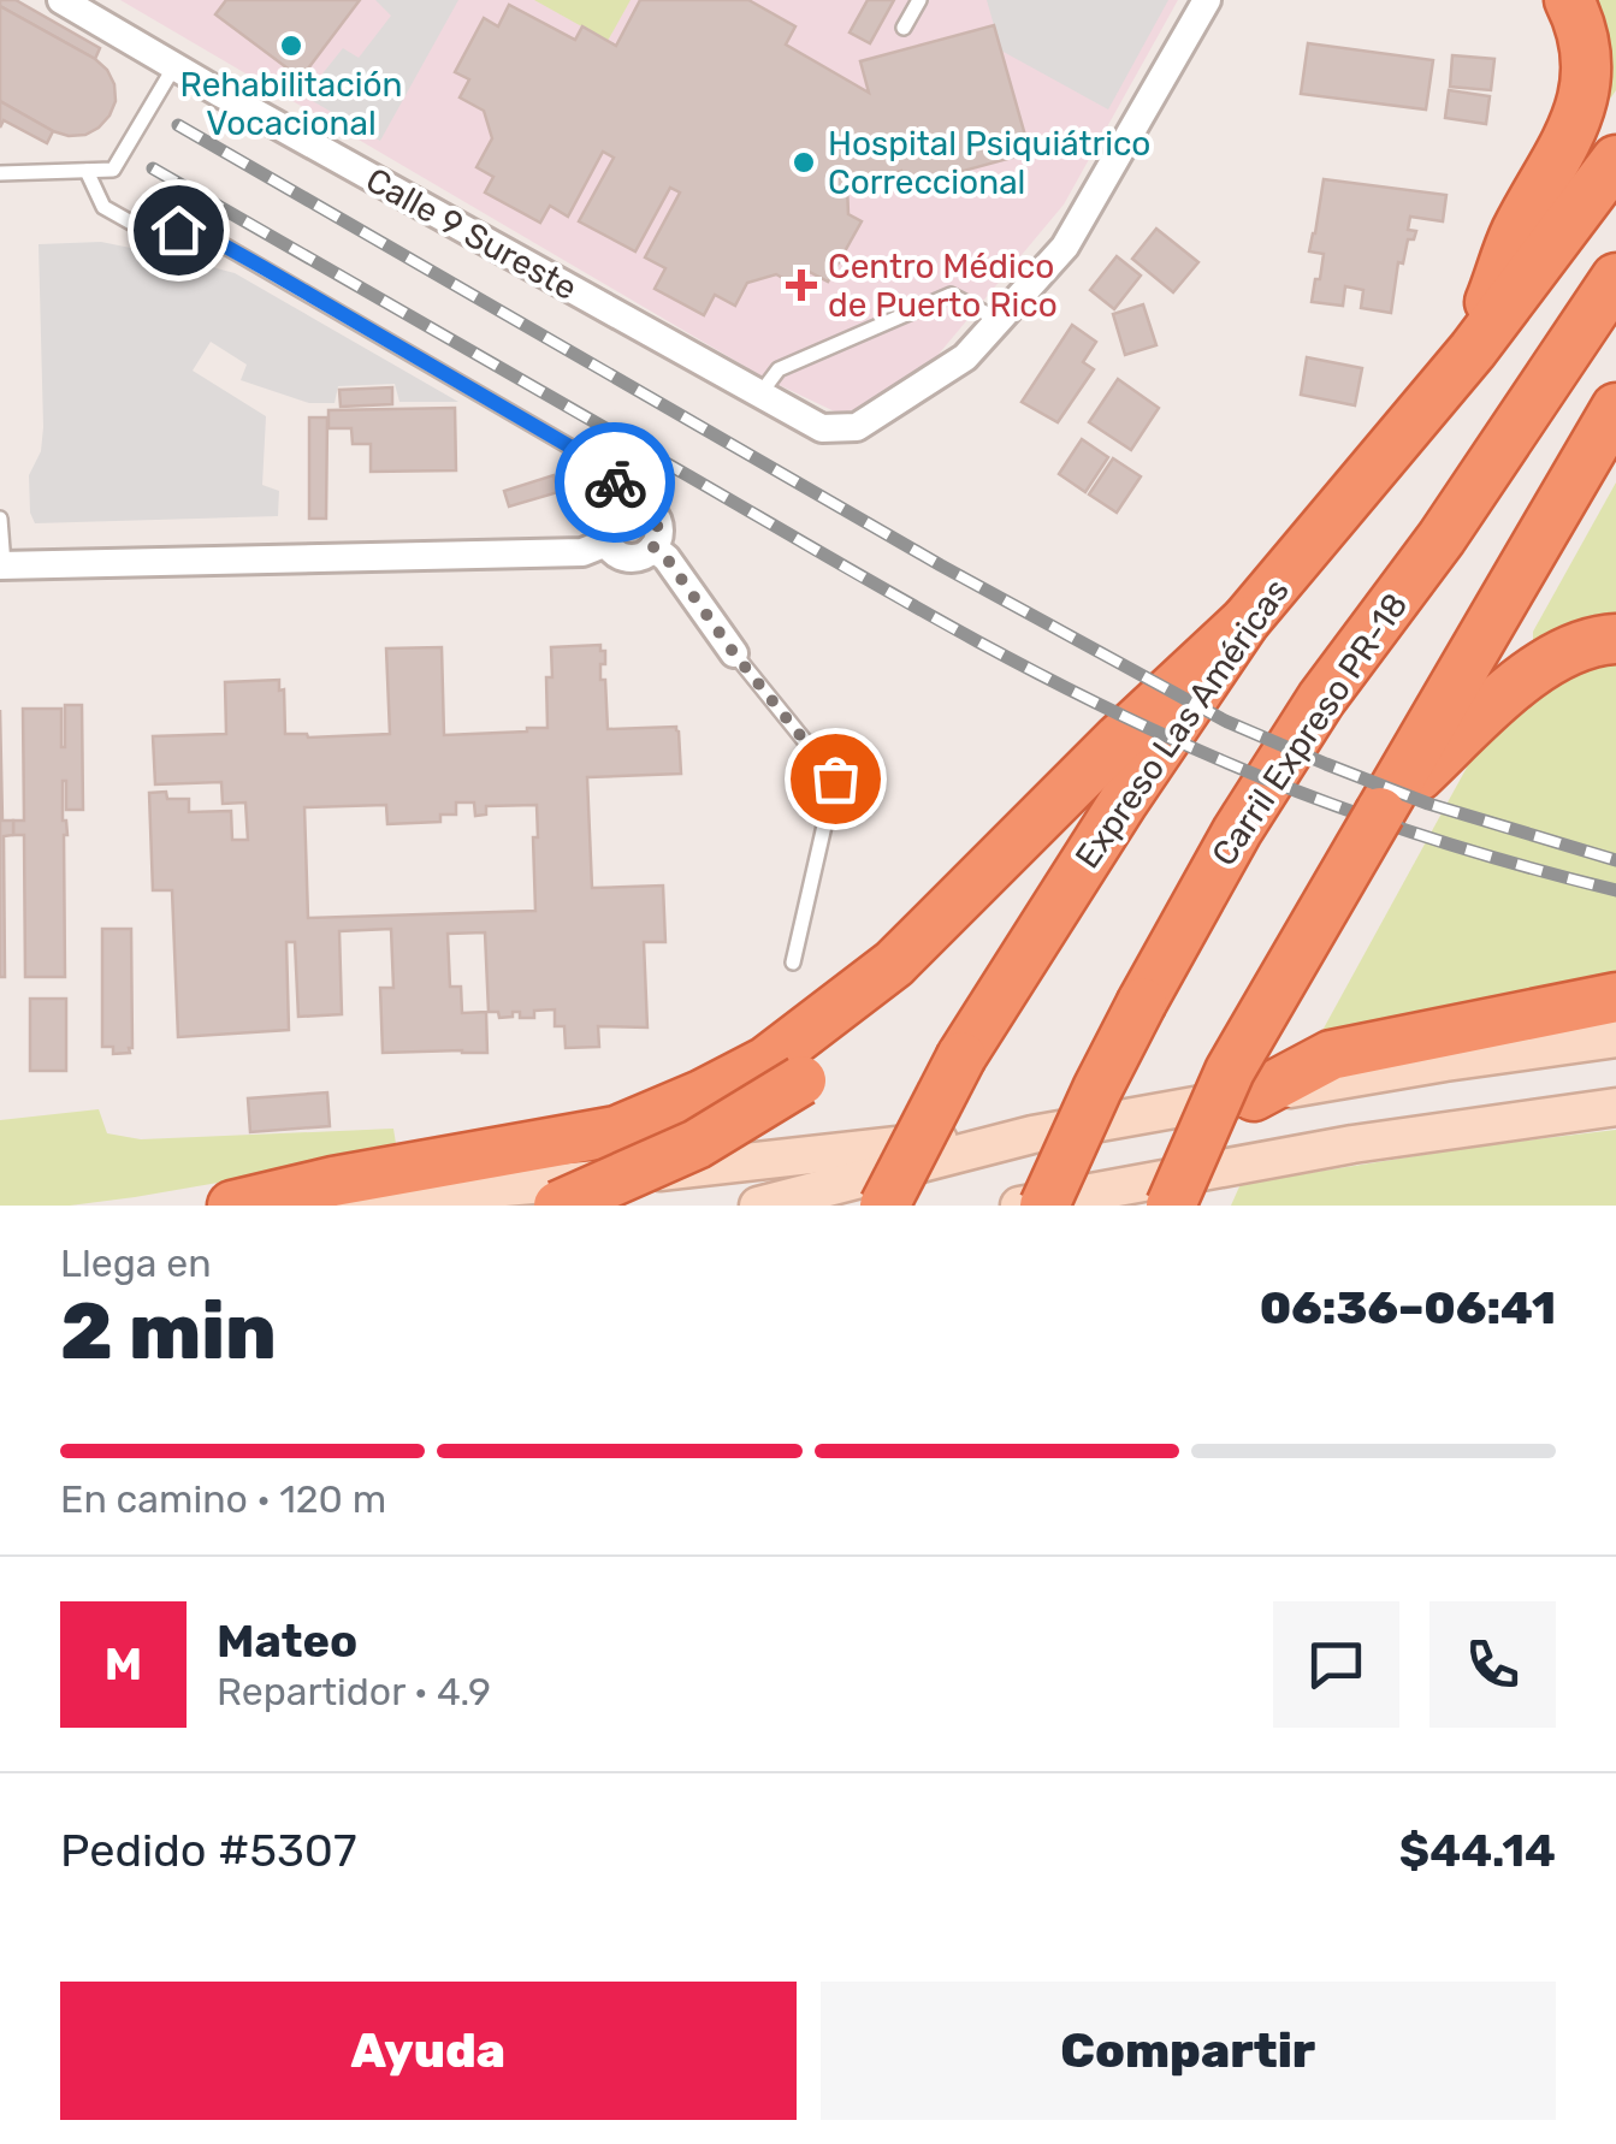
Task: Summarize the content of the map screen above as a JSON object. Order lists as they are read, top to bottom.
{
  "streets": {
    "highway": ["Expreso Las Américas", "Carril Expreso PR-18"],
    "street": ["Calle 9 Sureste"]
  },
  "places": {
    "other": ["Rehabilitación Vocacional", "Hospital Psiquiátrico Correccional"],
    "health": ["Centro Médico de Puerto Rico"]
  },
  "page": {
    "heading": ["2 min", "Llega en", "06:36–06:41"],
    "panel": [
      "Mateo",
      "Repartidor · 4.9",
      "Pedido #5307",
      "$44.14"
    ],
    "bar": "En camino · 120 m",
    "round": "M",
    "buttons": ["Ayuda", "Compartir"]
  }
}
